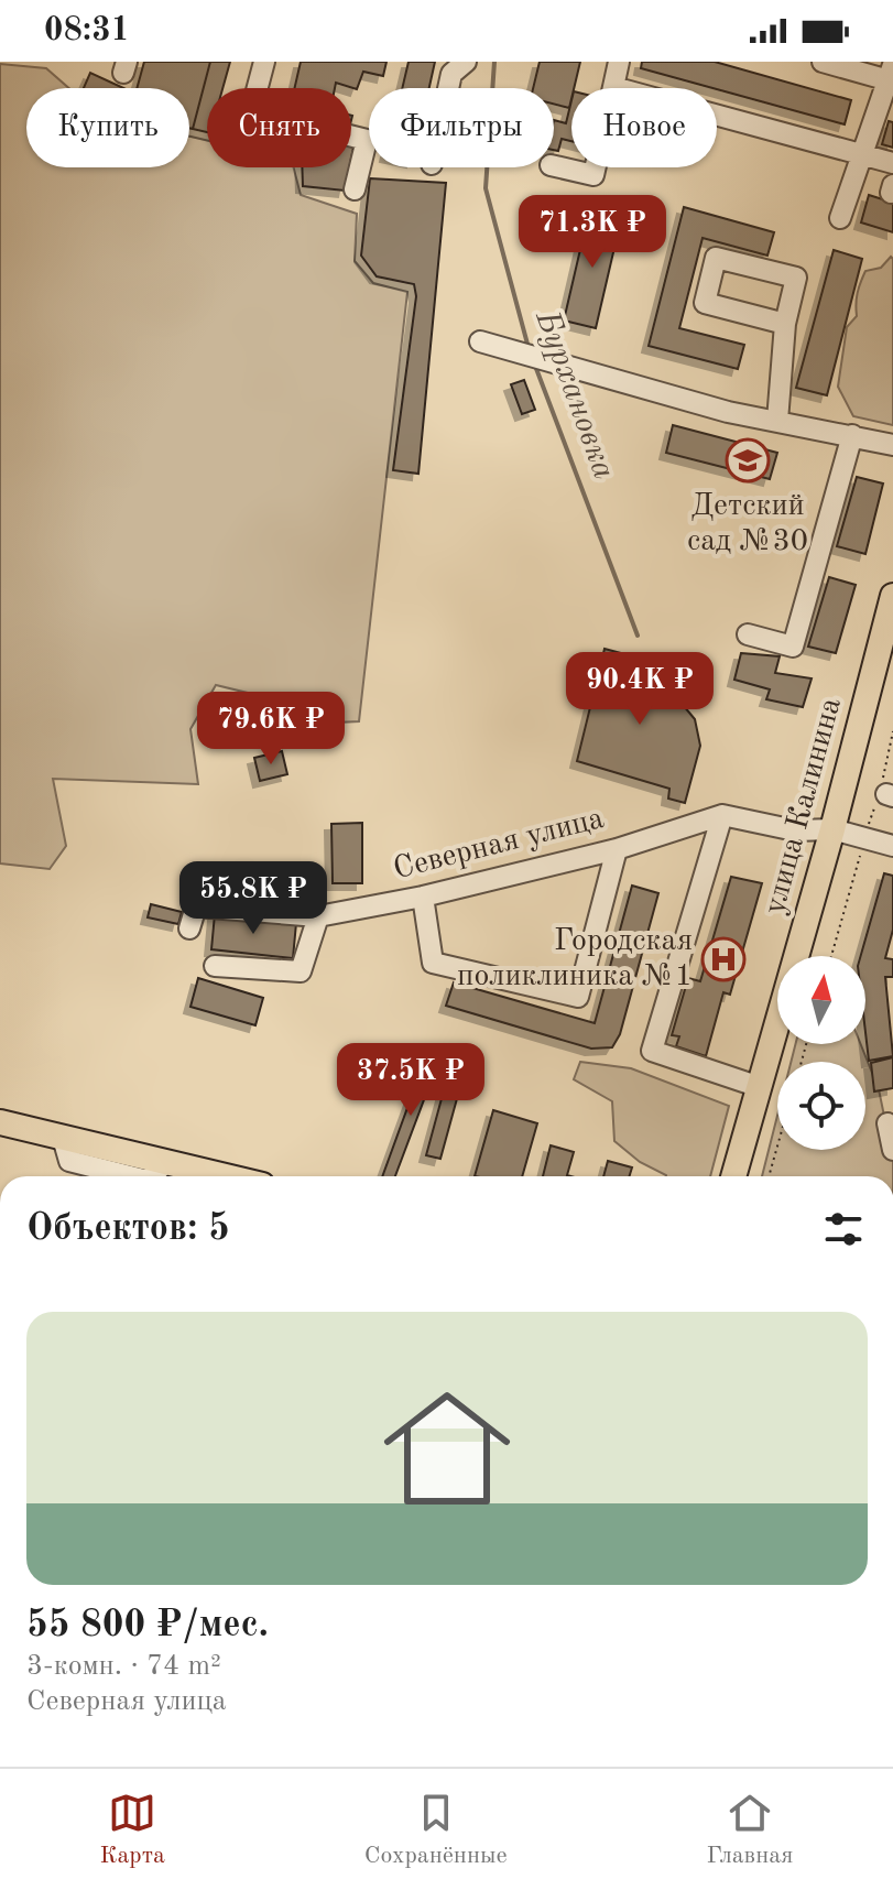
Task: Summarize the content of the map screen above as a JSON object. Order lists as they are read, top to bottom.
{
  "streets": {
    "main road": ["улица Калинина"],
    "street": ["Северная улица"]
  },
  "crossings": [
    ["улица Калинина", "Северная улица"]
  ],
  "water": ["Бурхановка"],
  "places": {
    "school or university": ["Детский сад №30"],
    "hospital": ["Городская поликлиника №1"]
  },
  "north": "top",
  "page": {
    "status": "08:31",
    "chip": [
      "Купить",
      "Снять",
      "Фильтры",
      "Новое"
    ],
    "price": [
      "71.3K ₽",
      "90.4K ₽",
      "79.6K ₽",
      "55.8K ₽",
      "37.5K ₽"
    ],
    "heading": "Объектов: 5",
    "list": [
      {
        "name": "55 800 ₽/мес.",
        "note": "3-комн. · 74 m² · Северная улица"
      }
    ],
    "tabs": ["Карта", "Сохранённые", "Главная"]
  }
}
